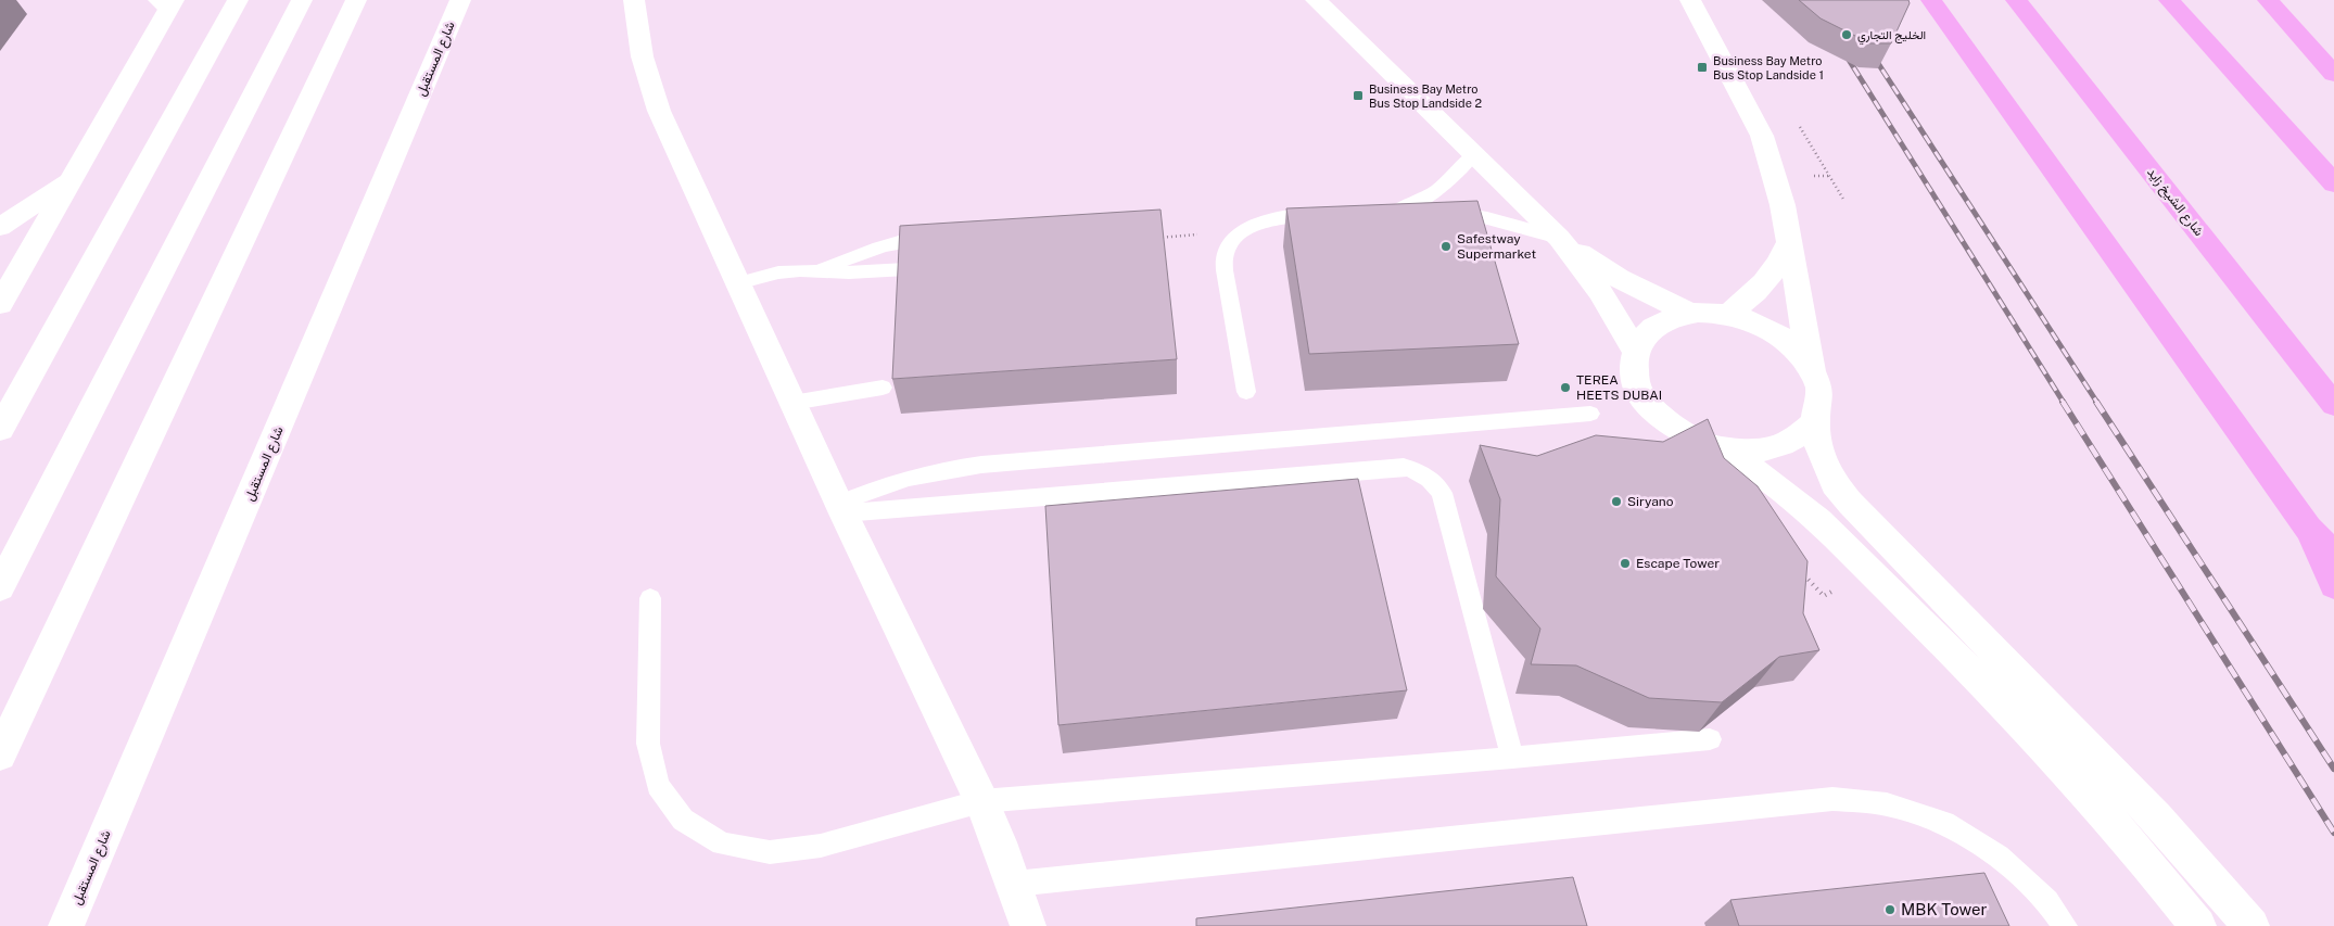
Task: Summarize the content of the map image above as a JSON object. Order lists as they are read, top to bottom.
{
  "streets": {
    "highway": ["شارع الشيخ زايد"],
    "street": ["شارع المستقبل"]
  },
  "places": {
    "other": [
      "الخليج التجاري",
      "Safestway Supermarket",
      "TEREA HEETS DUBAI",
      "Siryano",
      "Escape Tower",
      "MBK Tower"
    ],
    "transit": ["Business Bay Metro Bus Stop Landside 1", "Business Bay Metro Bus Stop Landside 2"]
  }
}
